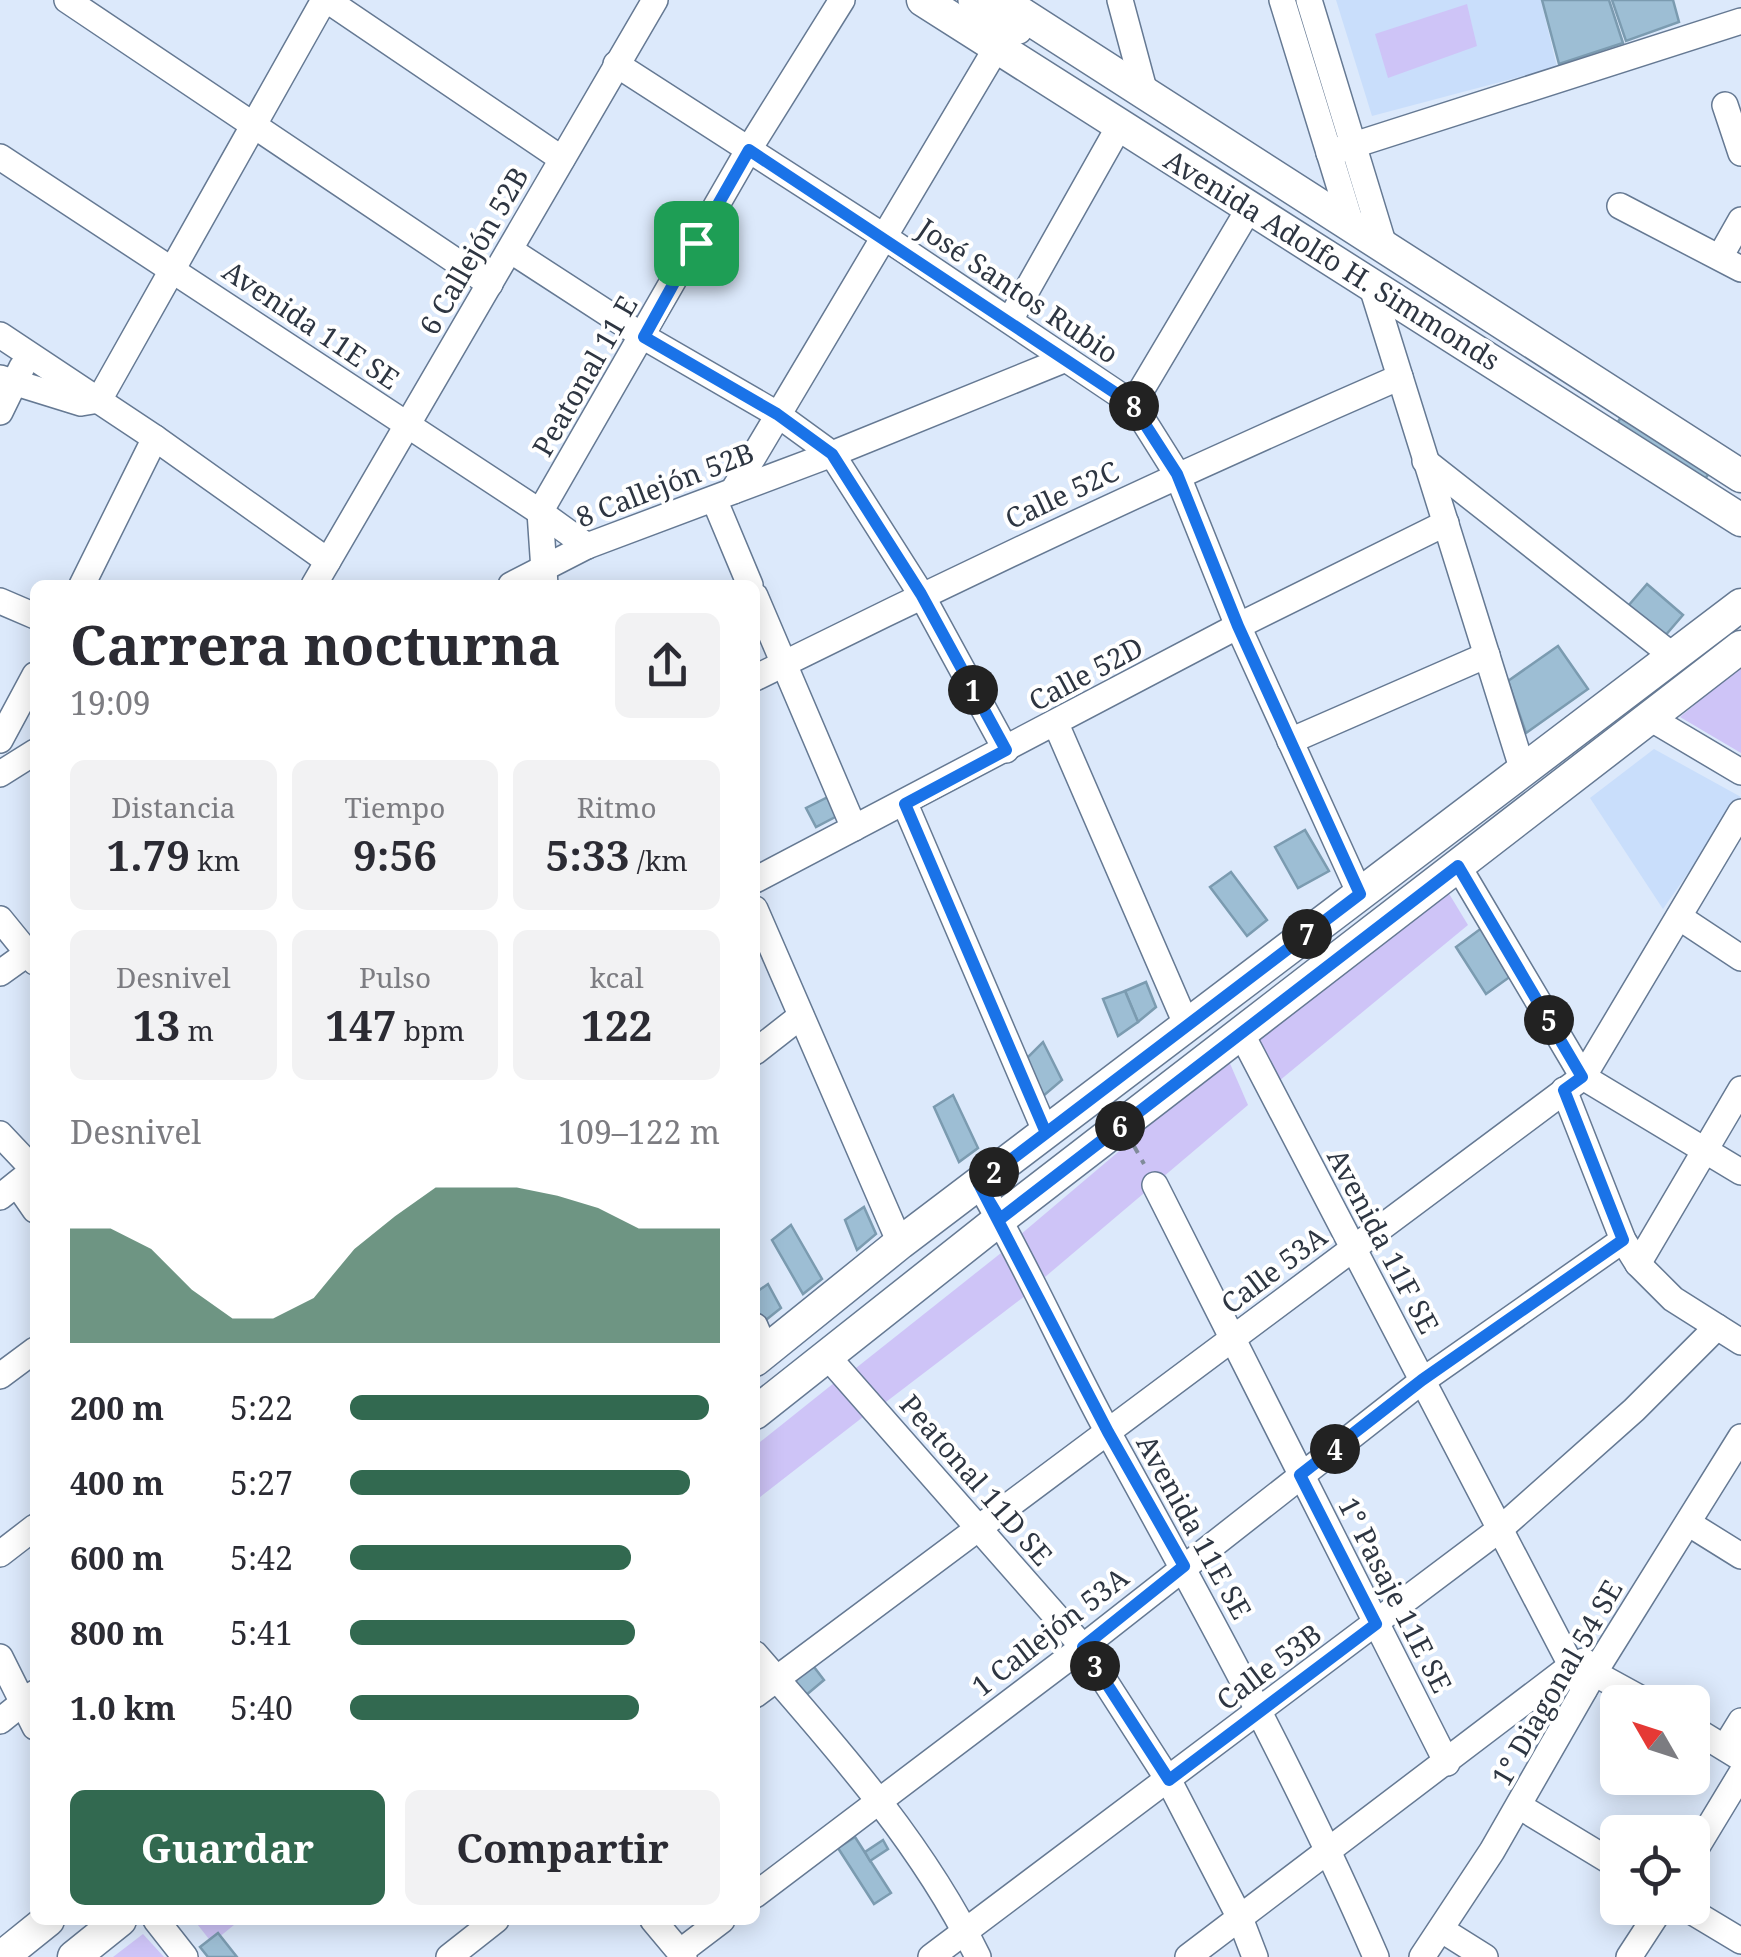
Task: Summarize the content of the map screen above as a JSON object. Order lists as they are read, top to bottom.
{
  "streets": {
    "main road": ["Avenida Adolfo H. Simmonds"],
    "street": [
      "6 Callejón 52B",
      "José Santos Rubio",
      "Avenida 11E SE",
      "Peatonal 11 E",
      "8 Callejón 52B",
      "Calle 52C",
      "Calle 52D",
      "Avenida 11F SE",
      "Calle 53A",
      "Peatonal 11D SE",
      "1° Pasaje 11E SE",
      "1 Callejón 53A",
      "Calle 53B",
      "1° Diagonal 54 SE"
    ]
  },
  "crossings": [
    ["6 Callejón 52B", "José Santos Rubio"],
    ["6 Callejón 52B", "Avenida 11E SE"],
    ["José Santos Rubio", "Peatonal 11 E"],
    ["José Santos Rubio", "8 Callejón 52B"],
    ["José Santos Rubio", "Calle 52C"],
    ["José Santos Rubio", "Calle 52D"],
    ["Avenida 11E SE", "Peatonal 11 E"],
    ["Avenida 11E SE", "8 Callejón 52B"],
    ["Avenida 11E SE", "Calle 53A"],
    ["Avenida 11E SE", "1 Callejón 53A"],
    ["Avenida 11E SE", "Calle 53B"],
    ["Avenida 11F SE", "Calle 53A"],
    ["Avenida 11F SE", "1 Callejón 53A"],
    ["Avenida 11F SE", "Calle 53B"],
    ["Avenida 11F SE", "1° Diagonal 54 SE"],
    ["Calle 53A", "Peatonal 11D SE"],
    ["Calle 53A", "1° Pasaje 11E SE"],
    ["Peatonal 11D SE", "1 Callejón 53A"],
    ["Peatonal 11D SE", "Calle 53B"],
    ["1° Pasaje 11E SE", "1 Callejón 53A"],
    ["1° Pasaje 11E SE", "Calle 53B"]
  ],
  "north": "top left",
  "page": {
    "pins": [
      "8",
      "1",
      "7",
      "5",
      "6",
      "2",
      "4",
      "3"
    ],
    "heading": ["Carrera nocturna", "19:09"],
    "stats": [
      ["Distancia", "1.79 km"],
      ["Tiempo", "9:56"],
      ["Ritmo", "5:33 /km"],
      ["Desnivel", "13 m"],
      ["Pulso", "147 bpm"],
      ["kcal", "122"]
    ],
    "chart": ["Desnivel", "109–122 m"],
    "list": [
      {
        "name": "200 m",
        "note": "5:22"
      },
      {
        "name": "400 m",
        "note": "5:27"
      },
      {
        "name": "600 m",
        "note": "5:42"
      },
      {
        "name": "800 m",
        "note": "5:41"
      },
      {
        "name": "1.0 km",
        "note": "5:40"
      }
    ],
    "buttons": ["Guardar", "Compartir"]
  }
}
